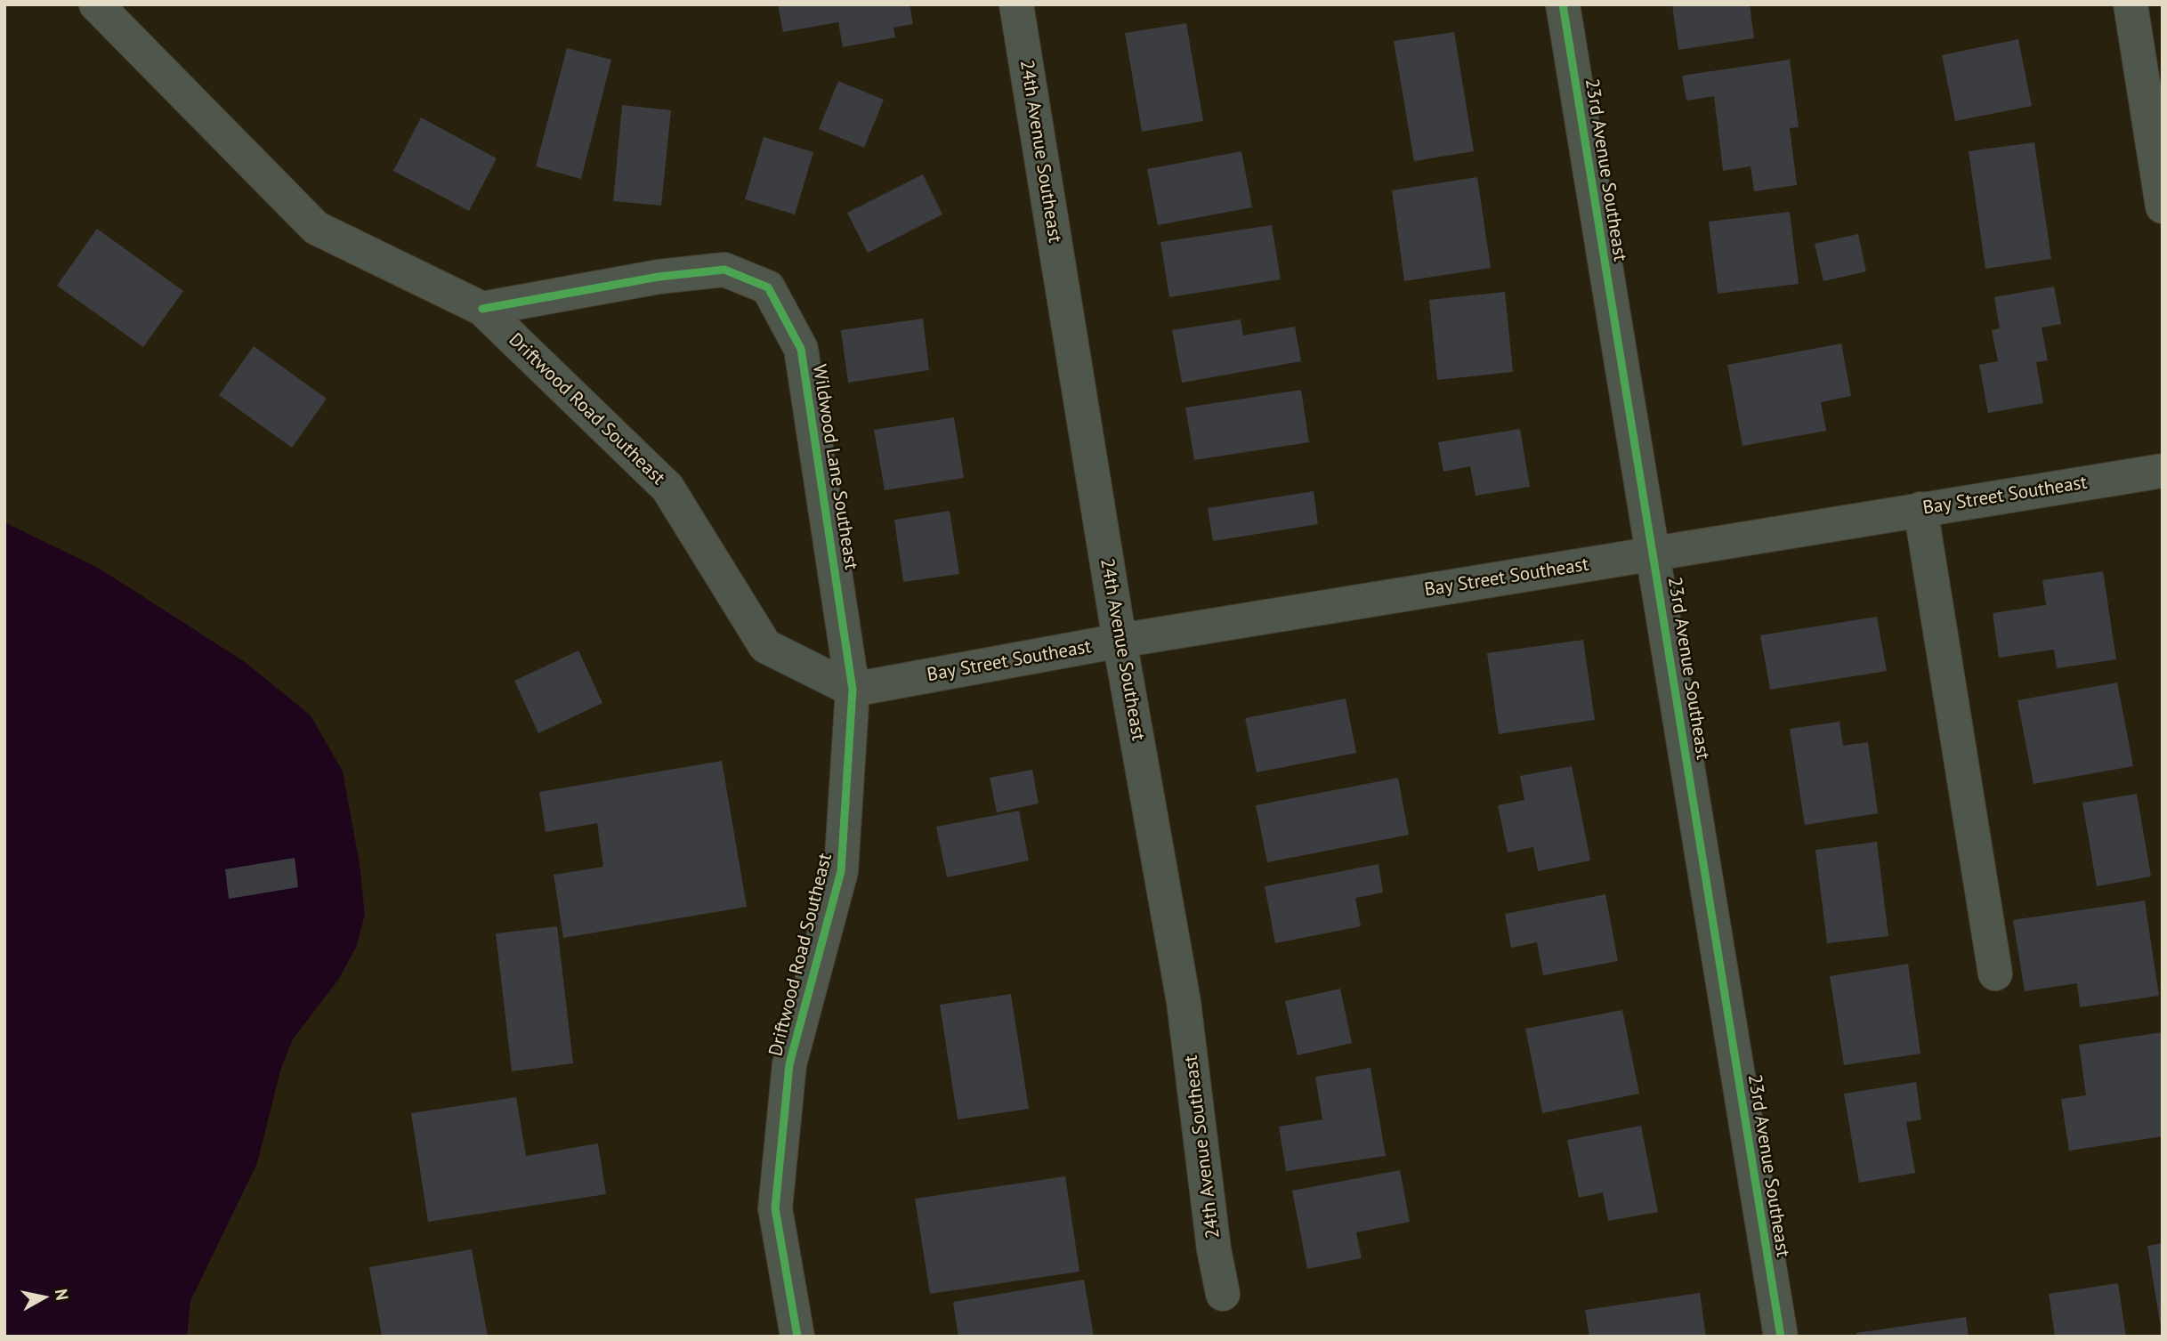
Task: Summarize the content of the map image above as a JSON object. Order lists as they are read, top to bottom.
{
  "streets": {
    "street": [
      "24th Avenue Southeast",
      "23rd Avenue Southeast",
      "Driftwood Road Southeast",
      "Wildwood Lane Southeast",
      "Bay Street Southeast"
    ]
  },
  "crossings": [
    ["24th Avenue Southeast", "Bay Street Southeast"],
    ["23rd Avenue Southeast", "Bay Street Southeast"],
    ["Driftwood Road Southeast", "Wildwood Lane Southeast"],
    ["Driftwood Road Southeast", "Bay Street Southeast"],
    ["Wildwood Lane Southeast", "Bay Street Southeast"]
  ],
  "north": "right"
}
